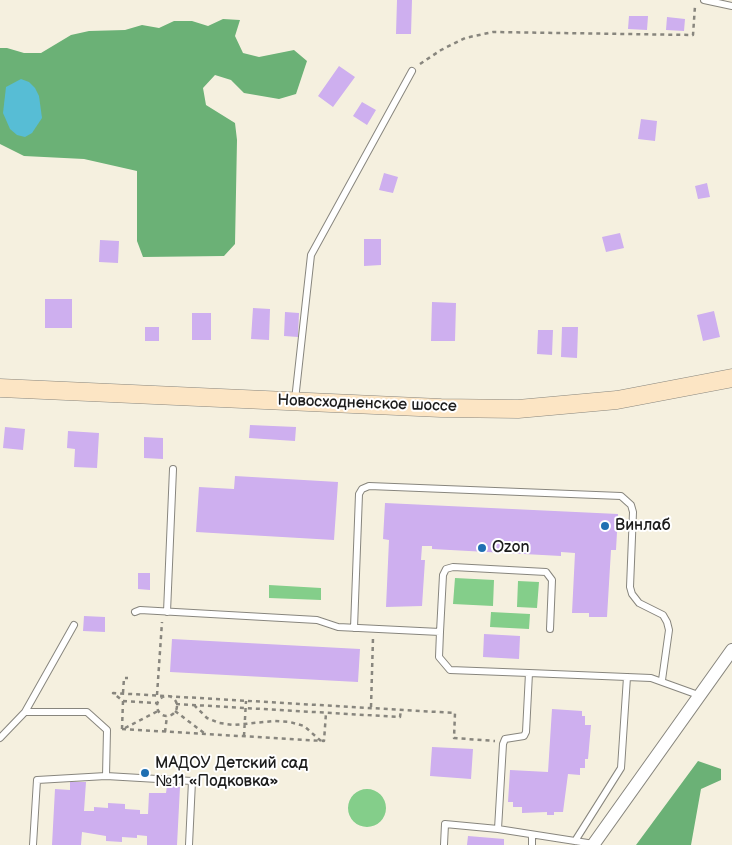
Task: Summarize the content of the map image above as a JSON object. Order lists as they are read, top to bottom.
{
  "streets": {
    "main road": ["Новосходненское шоссе"]
  },
  "places": ["Винлаб", "Ozon", "МАДОУ Детский сад №11 «Подковка»"]
}
